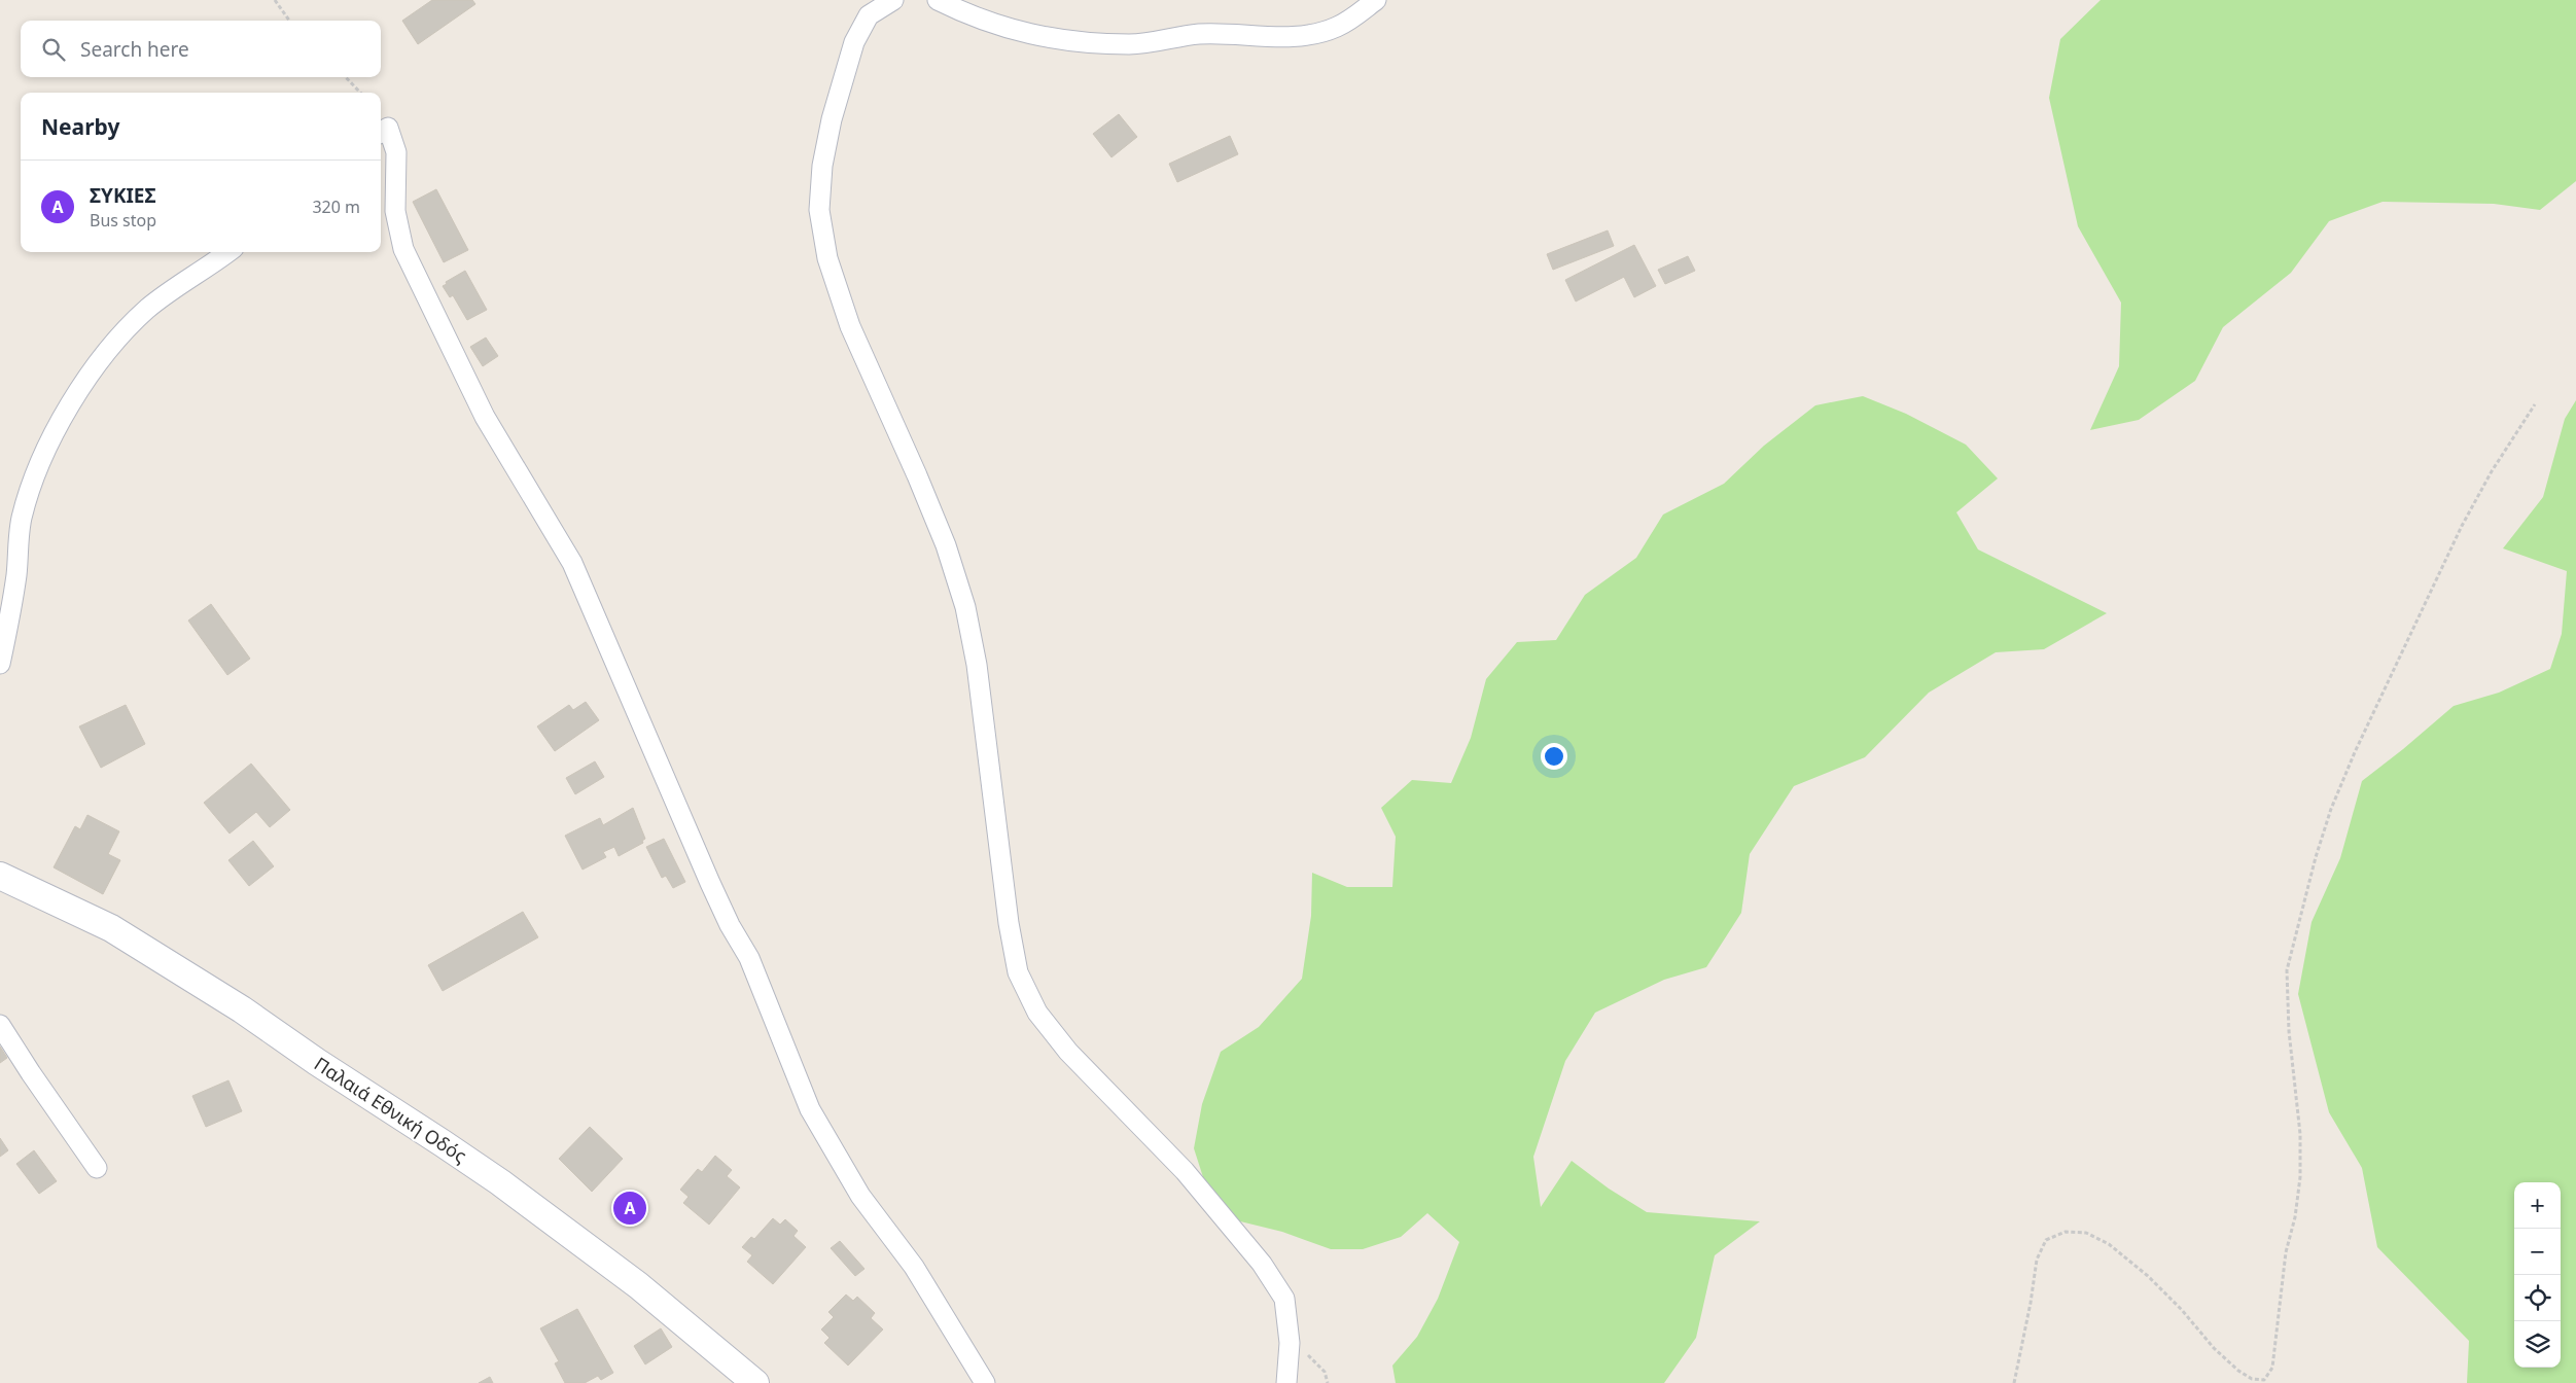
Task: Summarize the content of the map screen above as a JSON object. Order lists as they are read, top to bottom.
{
  "streets": {
    "street": ["Παλαιά Εθνική Οδός"]
  },
  "page": {
    "search": "Search here",
    "heading": "Nearby",
    "list": [
      {
        "mark": "A",
        "name": "ΣΥΚΙΕΣ",
        "note": "Bus stop",
        "value": "320 m"
      }
    ],
    "map_buttons": ["+", "−"],
    "pins": "A"
  }
}
